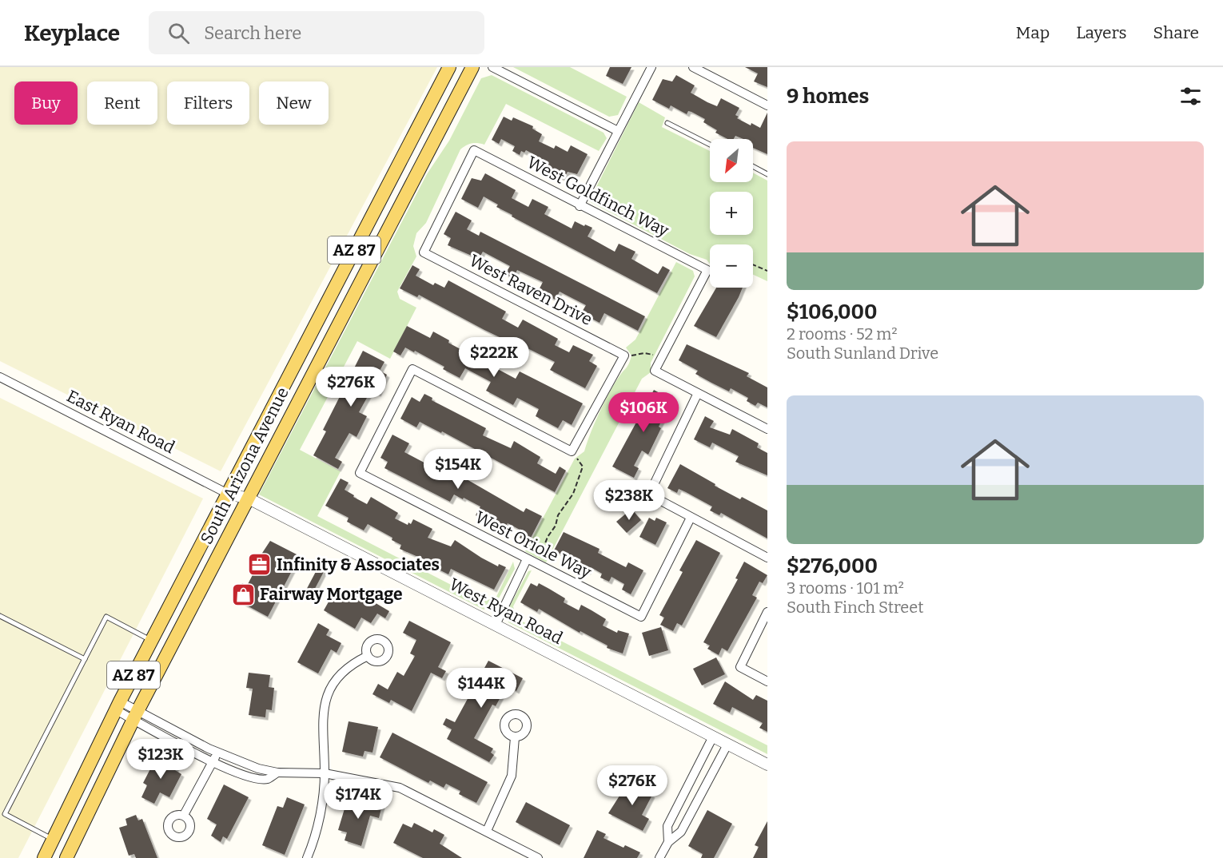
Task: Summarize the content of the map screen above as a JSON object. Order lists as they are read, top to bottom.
{
  "streets": {
    "main road": ["AZ 87", "South Arizona Avenue"],
    "street": [
      "West Goldfinch Way",
      "West Raven Drive",
      "East Ryan Road",
      "West Oriole Way",
      "West Ryan Road"
    ]
  },
  "crossings": [
    ["West Goldfinch Way", "West Raven Drive"],
    ["East Ryan Road", "South Arizona Avenue"],
    ["East Ryan Road", "West Ryan Road"],
    ["South Arizona Avenue", "West Ryan Road"]
  ],
  "places": {
    "office": ["Infinity & Associates"],
    "shop": ["Fairway Mortgage"]
  },
  "north": "bottom left",
  "page": {
    "header": "Keyplace",
    "search": "Search here",
    "nav": ["Map", "Layers", "Share"],
    "heading": "9 homes",
    "chip": [
      "Buy",
      "Rent",
      "Filters",
      "New"
    ],
    "list": [
      {
        "name": "$106,000",
        "note": "2 rooms · 52 m² · South Sunland Drive"
      },
      {
        "name": "$276,000",
        "note": "3 rooms · 101 m² · South Finch Street"
      }
    ],
    "map_buttons": ["+", "−"],
    "price": [
      "$222K",
      "$276K",
      "$106K",
      "$154K",
      "$238K",
      "$144K",
      "$123K",
      "$276K",
      "$174K"
    ]
  }
}
